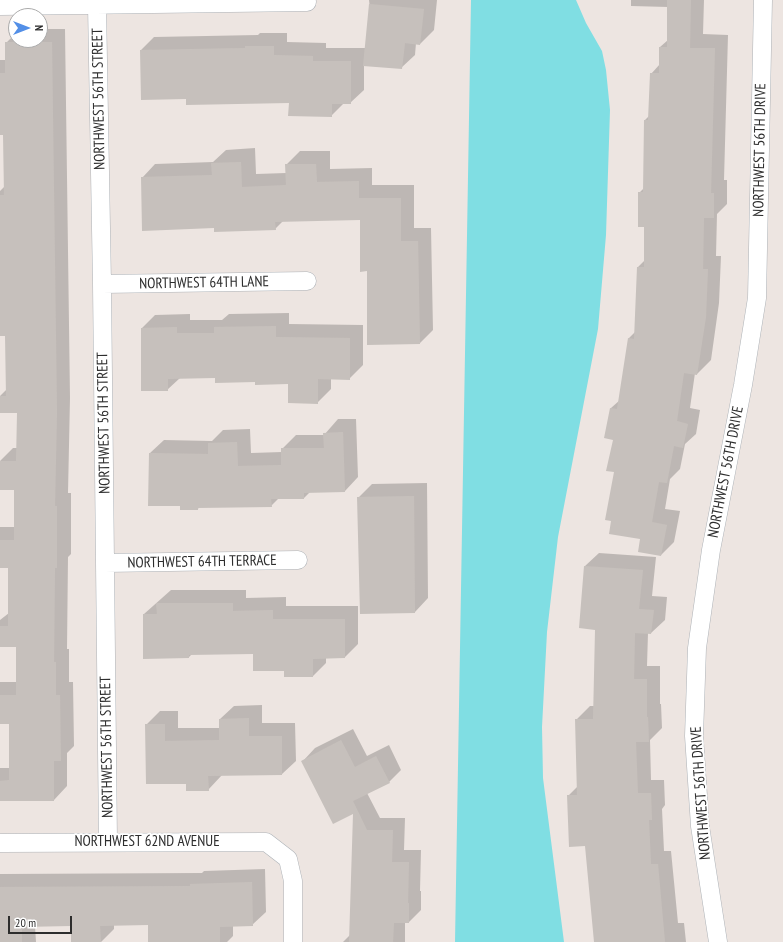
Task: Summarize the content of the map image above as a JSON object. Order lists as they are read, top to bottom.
{
  "streets": {
    "street": [
      "NORTHWEST 56TH STREET",
      "NORTHWEST 56TH DRIVE",
      "NORTHWEST 64TH LANE",
      "NORTHWEST 64TH TERRACE",
      "NORTHWEST 62ND AVENUE"
    ]
  },
  "crossings": [
    ["NORTHWEST 56TH STREET", "NORTHWEST 64TH LANE"],
    ["NORTHWEST 56TH STREET", "NORTHWEST 64TH TERRACE"],
    ["NORTHWEST 56TH STREET", "NORTHWEST 62ND AVENUE"]
  ],
  "scale_bar": "20 m",
  "north": "right"
}
